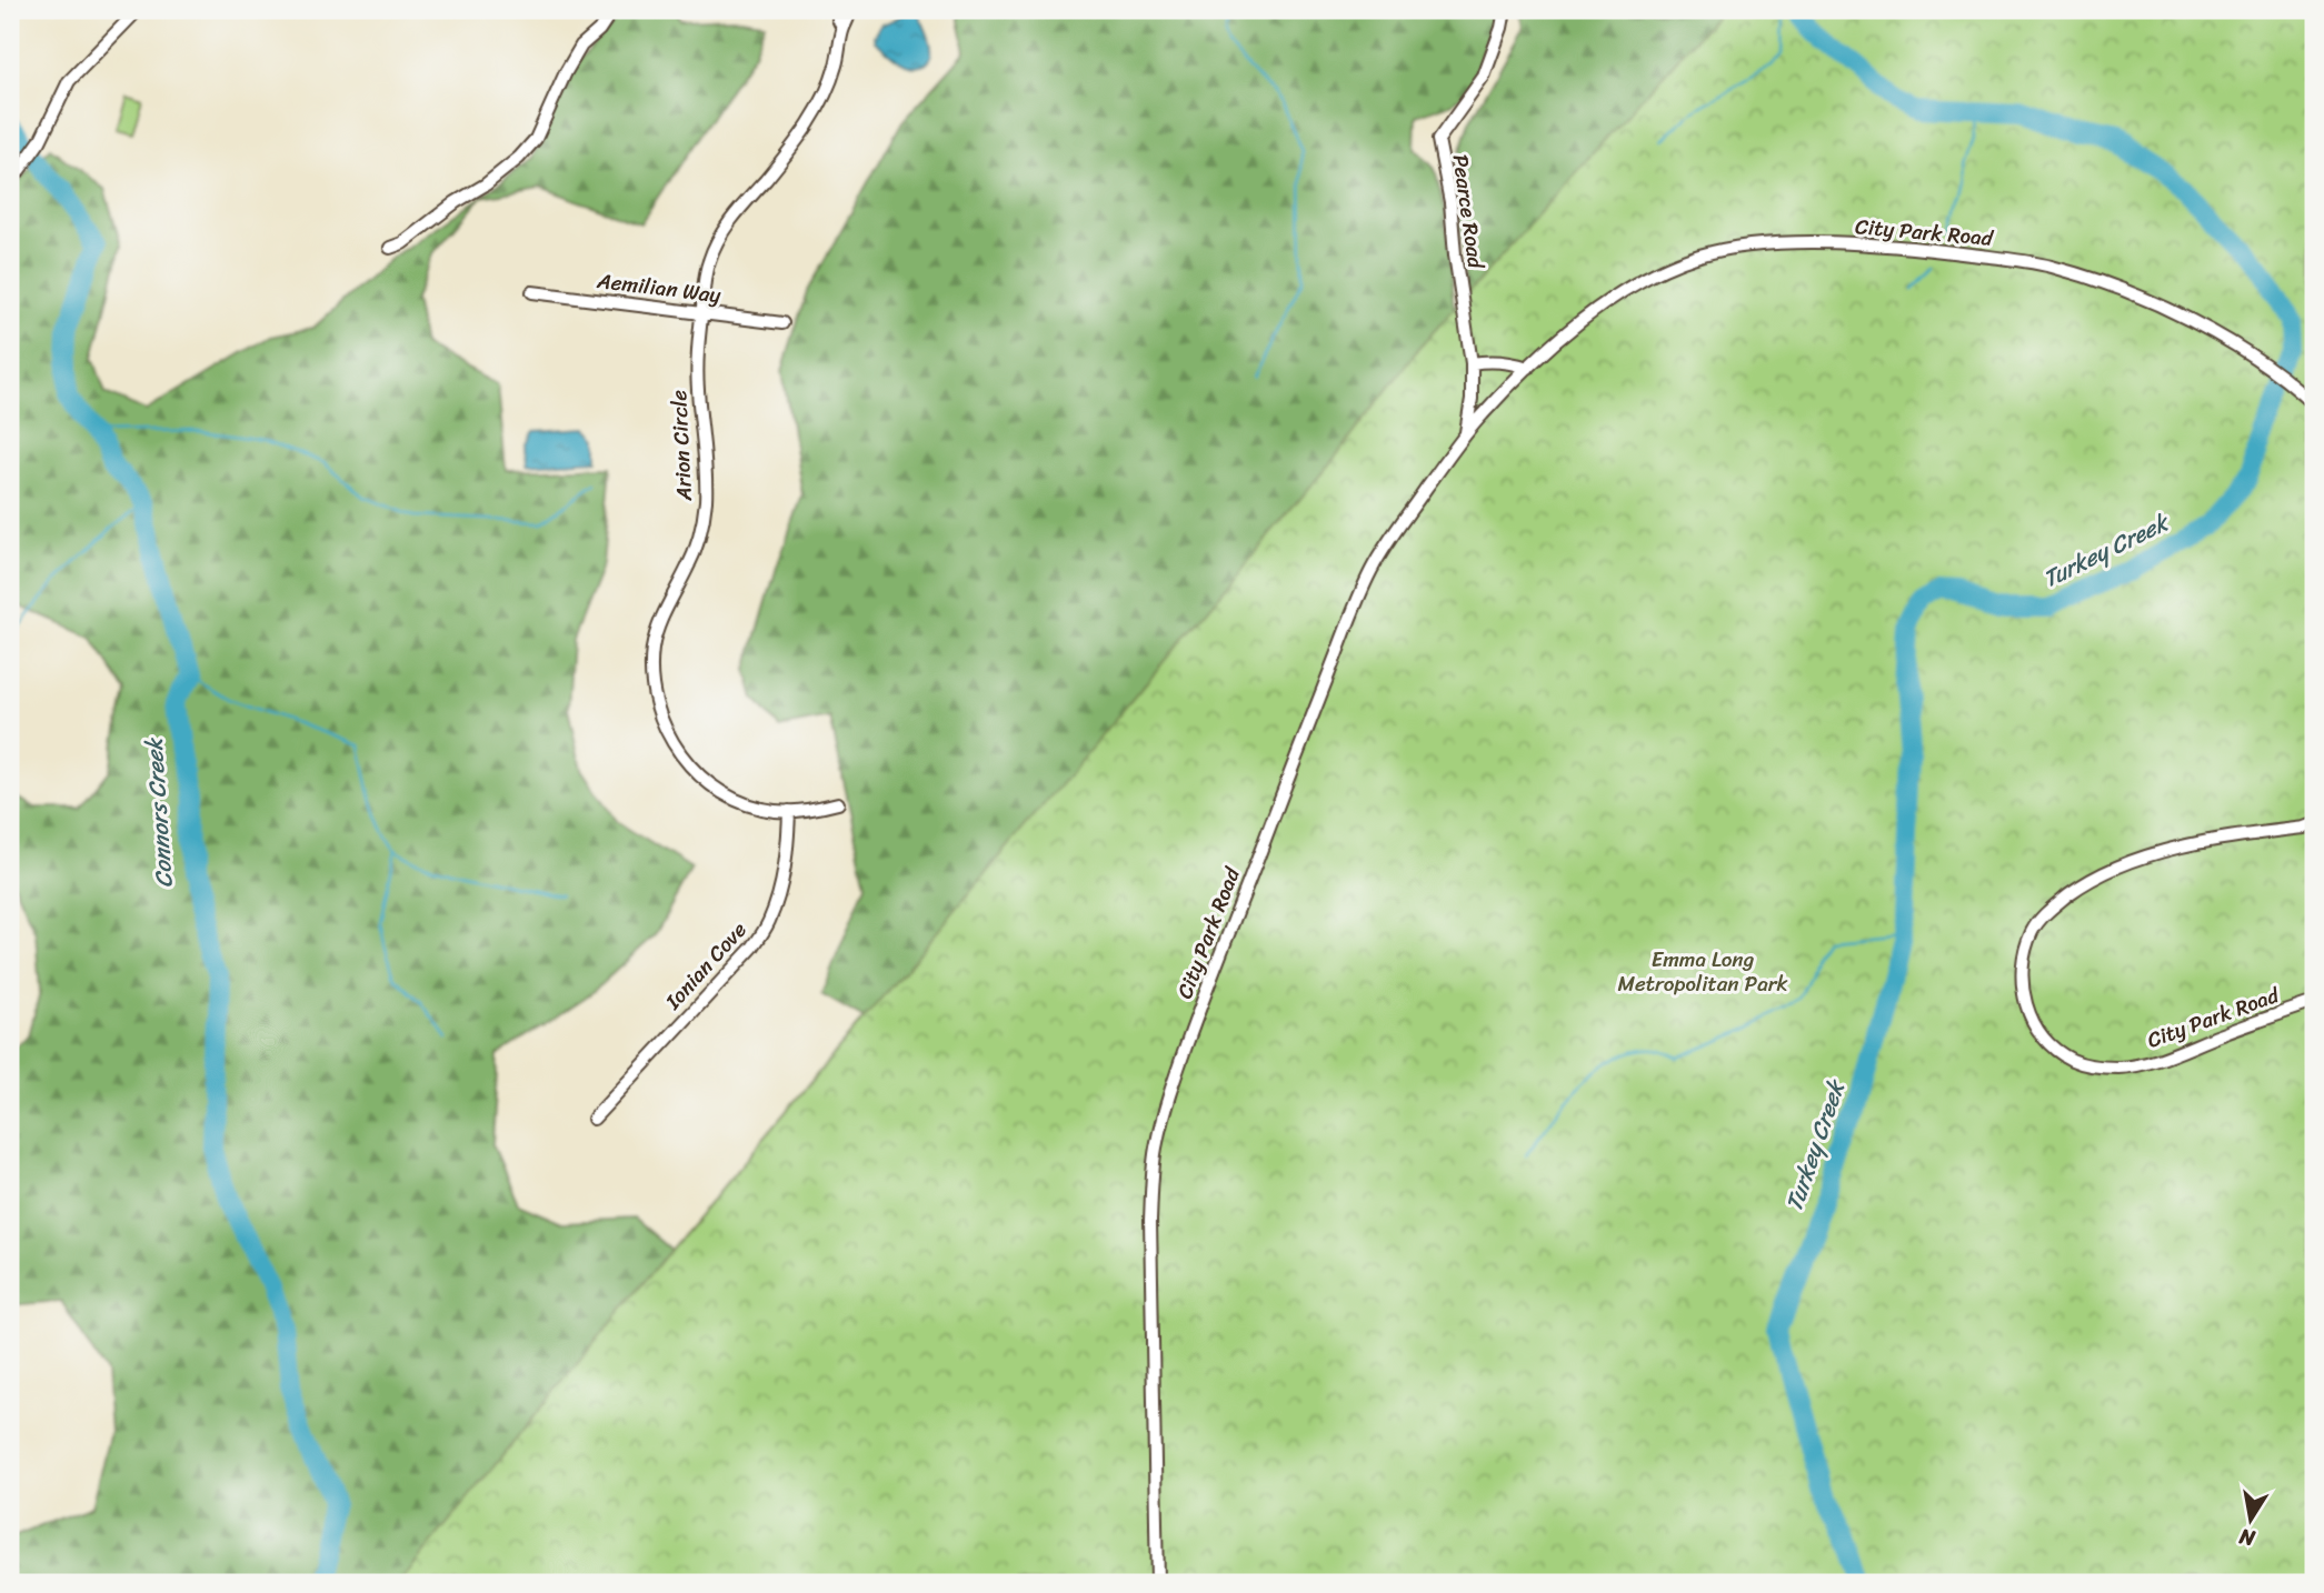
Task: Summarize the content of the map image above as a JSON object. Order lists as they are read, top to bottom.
{
  "streets": {
    "street": [
      "Pearce Road",
      "City Park Road",
      "Aemilian Way",
      "Arion Circle",
      "Ionian Cove"
    ]
  },
  "crossings": [
    ["Pearce Road", "City Park Road"],
    ["Aemilian Way", "Arion Circle"],
    ["Arion Circle", "Ionian Cove"]
  ],
  "water": ["Turkey Creek", "Connors Creek"],
  "parks": ["Emma Long Metropolitan Park"],
  "north": "bottom"
}
